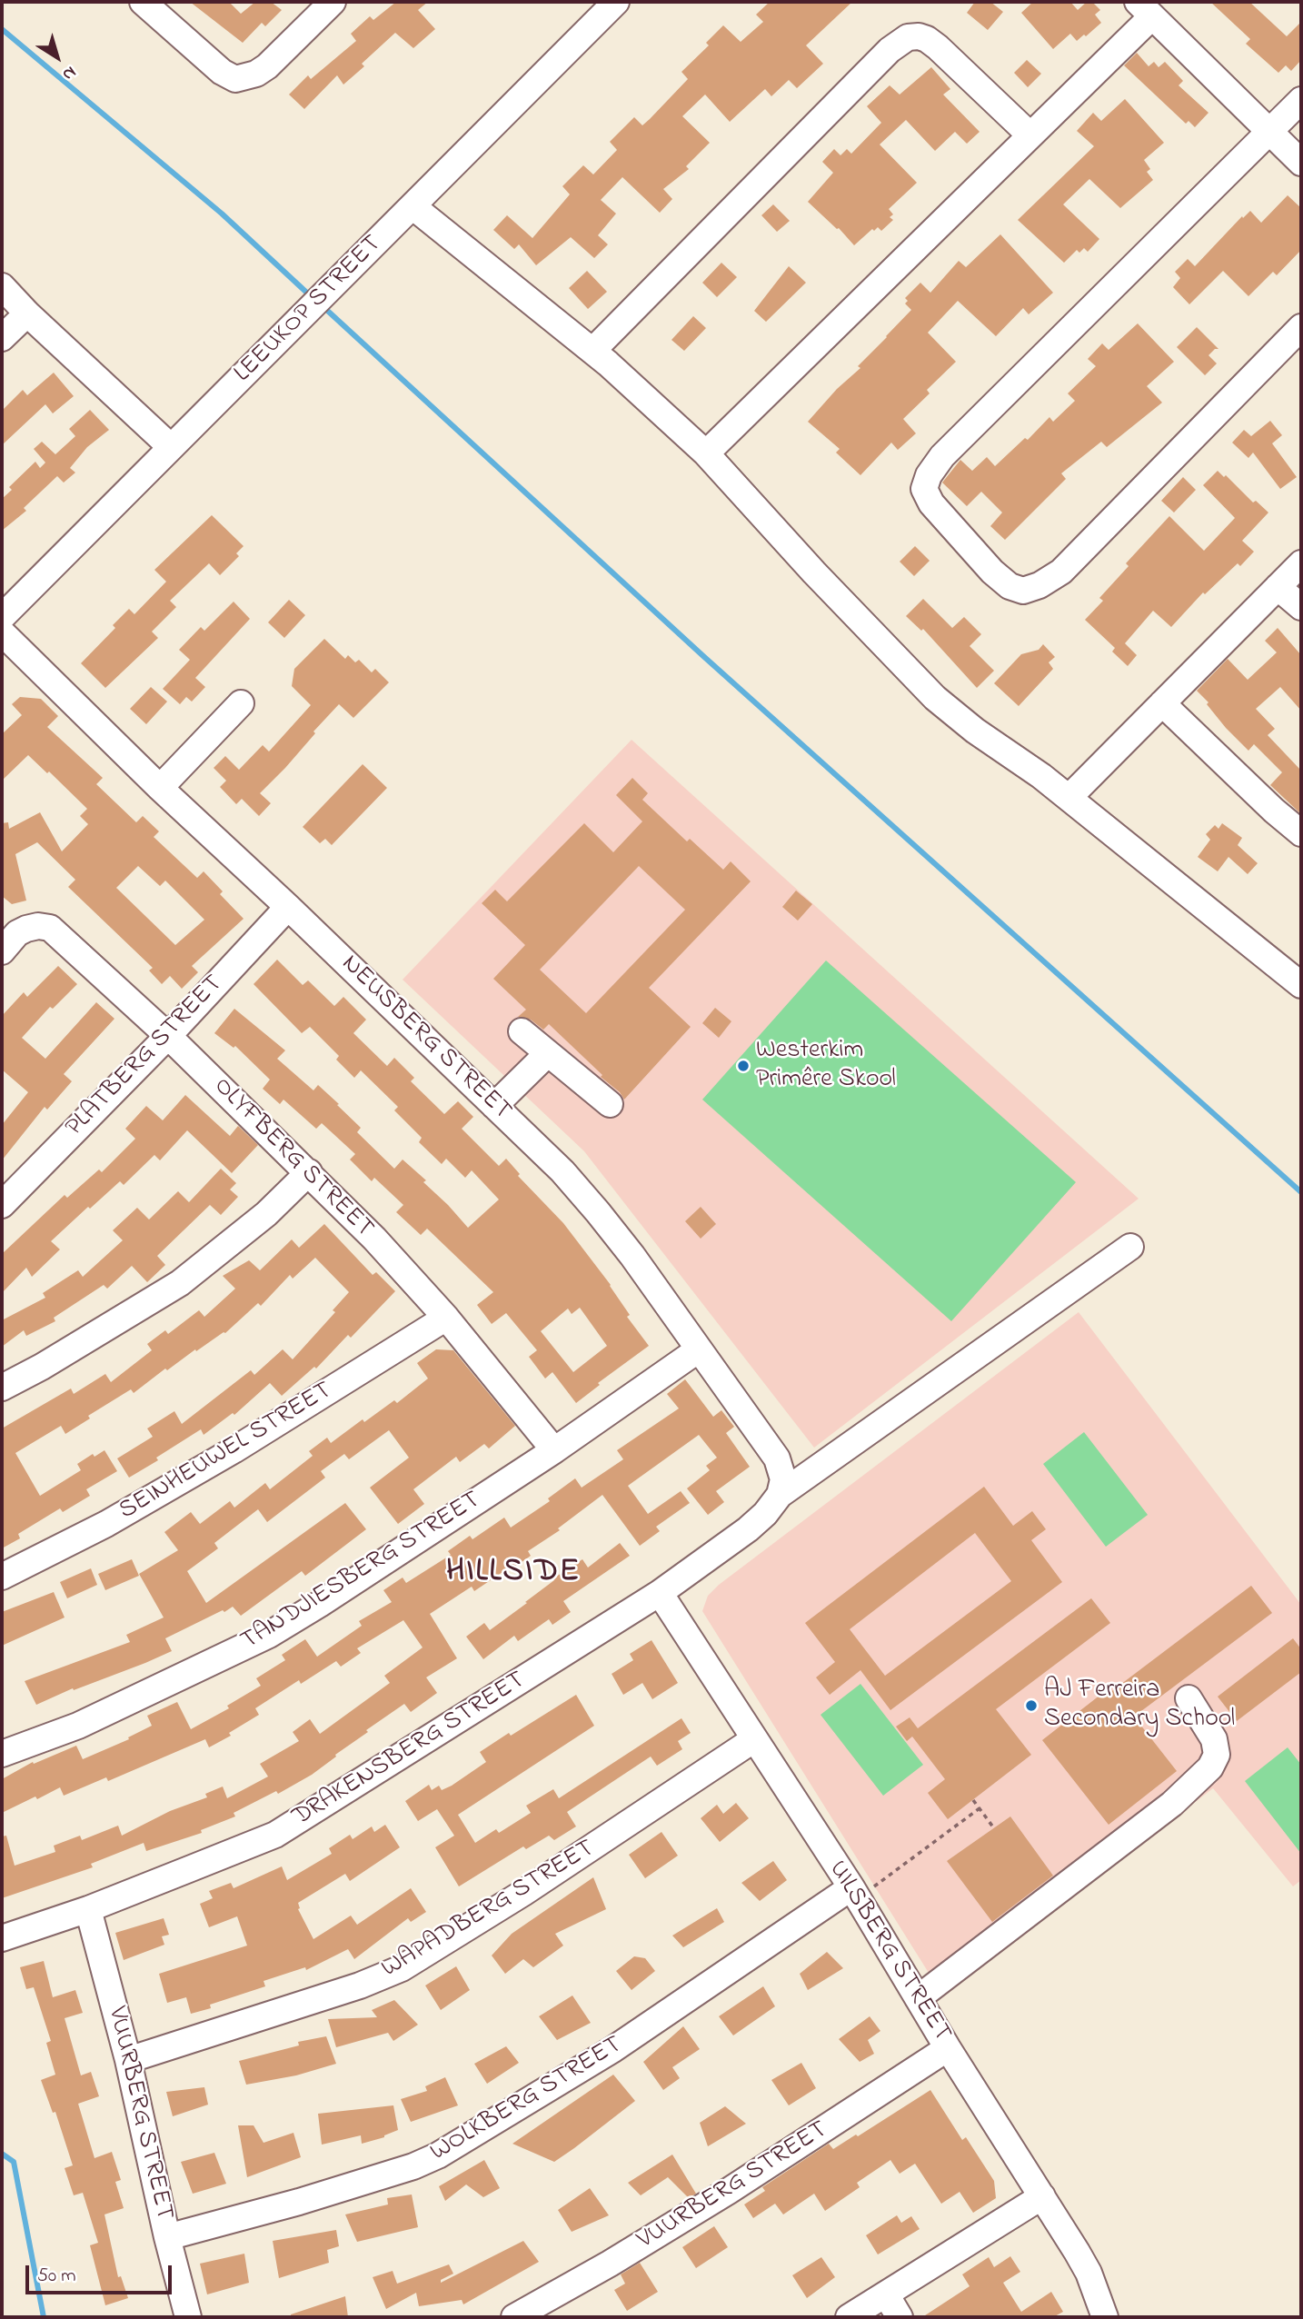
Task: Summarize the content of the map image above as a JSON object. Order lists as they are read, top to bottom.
{
  "streets": {
    "street": [
      "LEEUKOP STREET",
      "NEUSBERG STREET",
      "PLATBERG STREET",
      "OLYFBERG STREET",
      "SEINHEUWEL STREET",
      "TANDJIESBERG STREET",
      "DRAKENSBERG STREET",
      "WAPADBERG STREET",
      "UILSBERG STREET",
      "WOLKBERG STREET",
      "VUURBERG STREET"
    ]
  },
  "crossings": [
    ["NEUSBERG STREET", "PLATBERG STREET"],
    ["NEUSBERG STREET", "TANDJIESBERG STREET"],
    ["NEUSBERG STREET", "DRAKENSBERG STREET"],
    ["PLATBERG STREET", "OLYFBERG STREET"],
    ["OLYFBERG STREET", "SEINHEUWEL STREET"],
    ["OLYFBERG STREET", "TANDJIESBERG STREET"],
    ["DRAKENSBERG STREET", "UILSBERG STREET"],
    ["DRAKENSBERG STREET", "VUURBERG STREET"],
    ["WAPADBERG STREET", "UILSBERG STREET"],
    ["WAPADBERG STREET", "VUURBERG STREET"],
    ["UILSBERG STREET", "WOLKBERG STREET"],
    ["UILSBERG STREET", "VUURBERG STREET"],
    ["WOLKBERG STREET", "VUURBERG STREET"]
  ],
  "districts": ["HILLSIDE"],
  "places": ["Westerkim Primêre Skool", "AJ Ferreira Secondary School"],
  "scale_bar": "50 m",
  "north": "bottom right"
}
